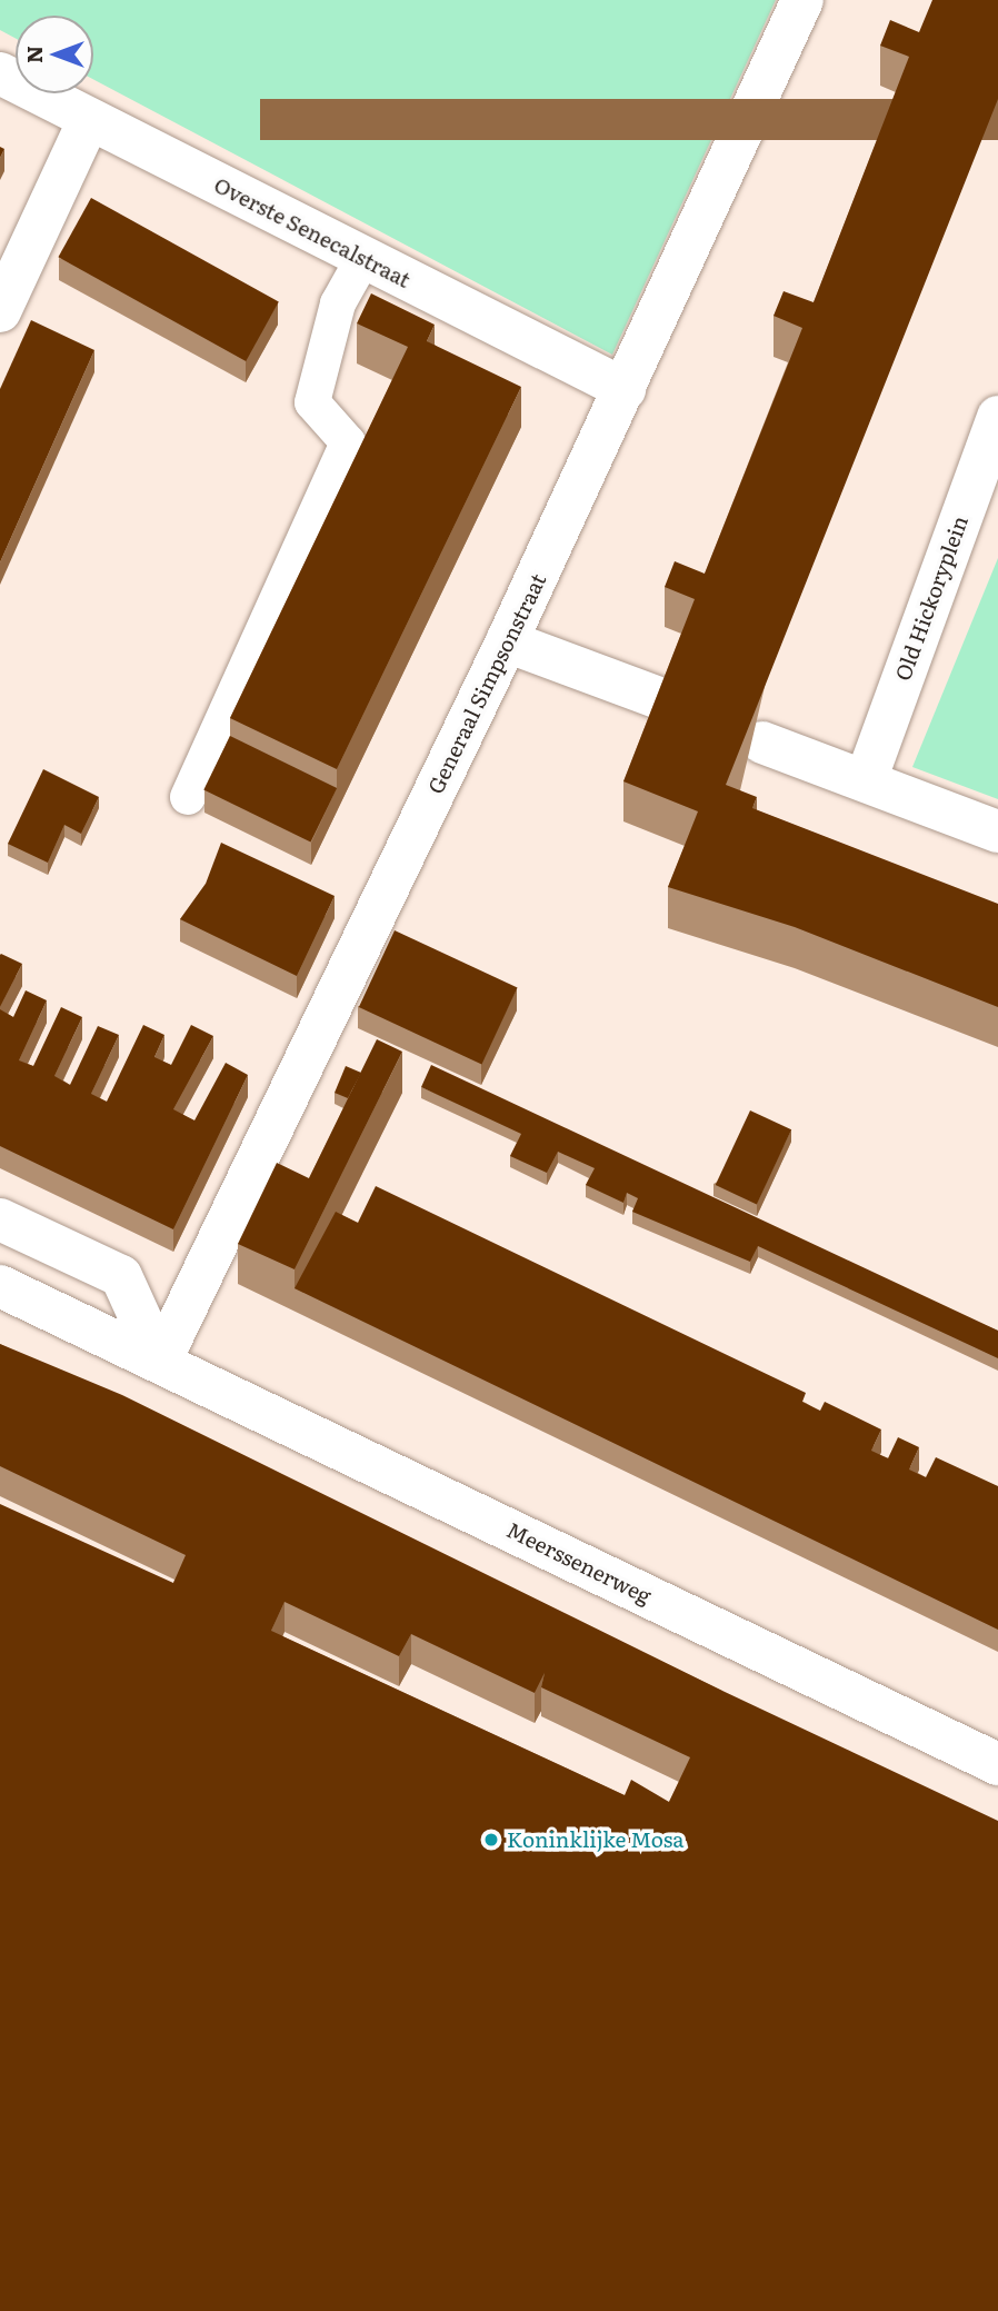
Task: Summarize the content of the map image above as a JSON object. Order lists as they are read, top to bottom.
{
  "streets": {
    "street": [
      "Overste Senecalstraat",
      "Old Hickoryplein",
      "Generaal Simpsonstraat",
      "Meerssenerweg"
    ]
  },
  "crossings": [
    ["Overste Senecalstraat", "Generaal Simpsonstraat"],
    ["Generaal Simpsonstraat", "Meerssenerweg"]
  ],
  "places": ["Koninklijke Mosa"],
  "north": "left"
}
